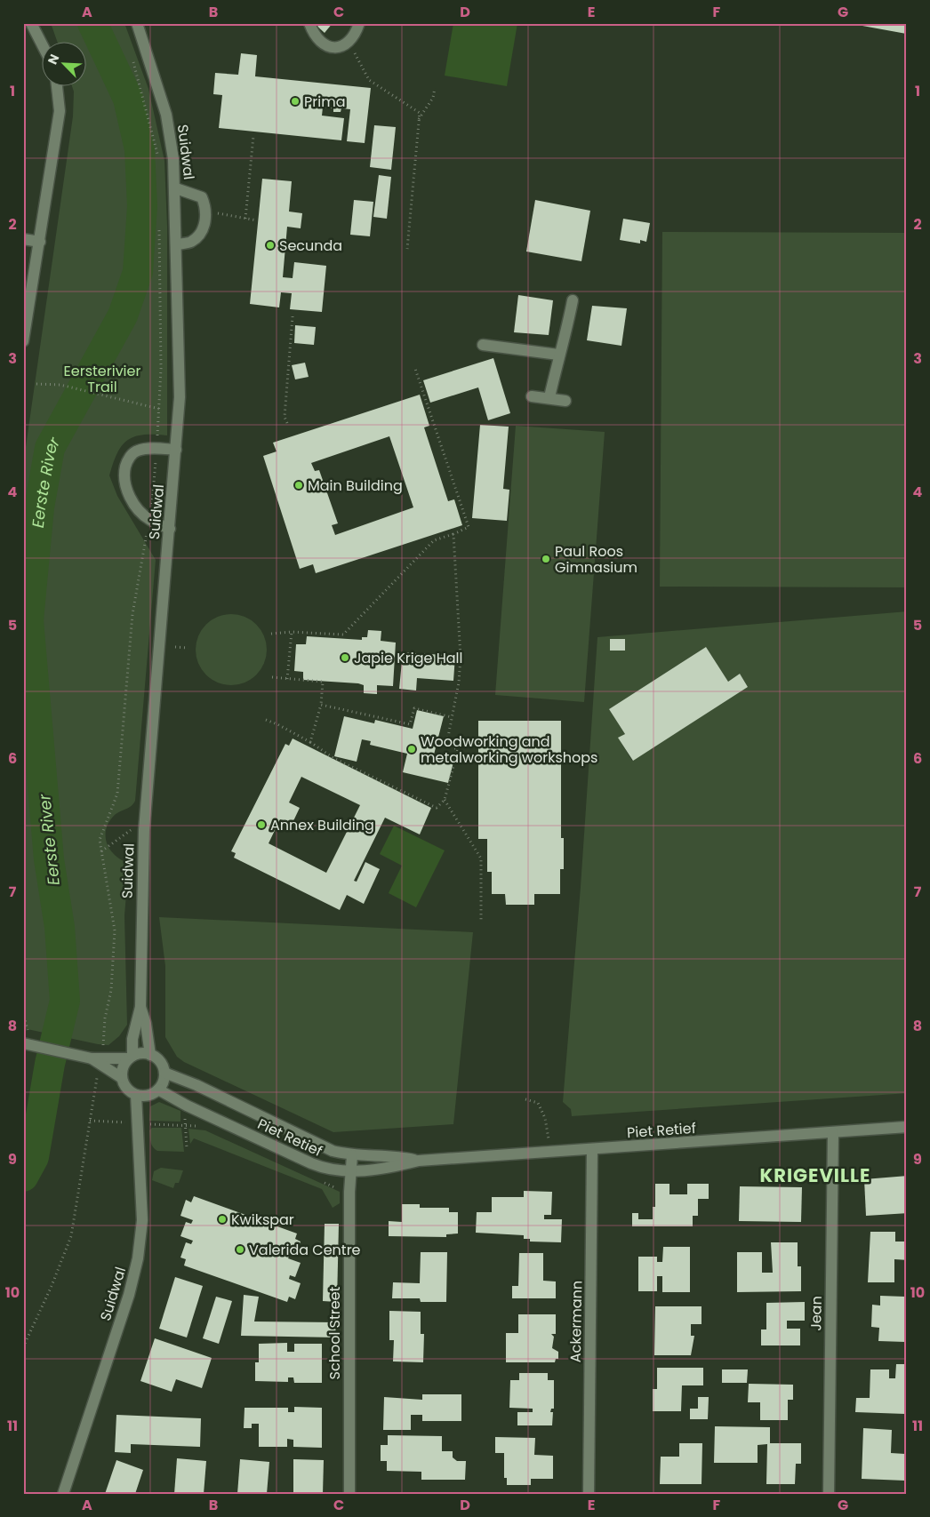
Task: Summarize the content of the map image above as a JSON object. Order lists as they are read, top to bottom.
{
  "streets": {
    "street": [
      "Suidwal",
      "Piet Retief",
      "Jean",
      "Ackermann",
      "School Street"
    ]
  },
  "crossings": [
    ["Suidwal", "Piet Retief"],
    ["Piet Retief", "Jean"],
    ["Piet Retief", "Ackermann"],
    ["Piet Retief", "School Street"]
  ],
  "districts": ["KRIGEVILLE"],
  "water": ["Eerste River"],
  "parks": ["Eersterivier Trail"],
  "places": [
    "Prima",
    "Secunda",
    "Main Building",
    "Paul Roos Gimnasium",
    "Japie Krige Hall",
    "Woodworking and metalworking workshops",
    "Annex Building",
    "Kwikspar",
    "Valerida Centre"
  ],
  "north": "top left",
  "grid": {
    "columns": [
      "A",
      "B",
      "C",
      "D",
      "E",
      "F",
      "G"
    ],
    "rows": [
      "1",
      "2",
      "3",
      "4",
      "5",
      "6",
      "7",
      "8",
      "9",
      "10",
      "11"
    ]
  }
}
